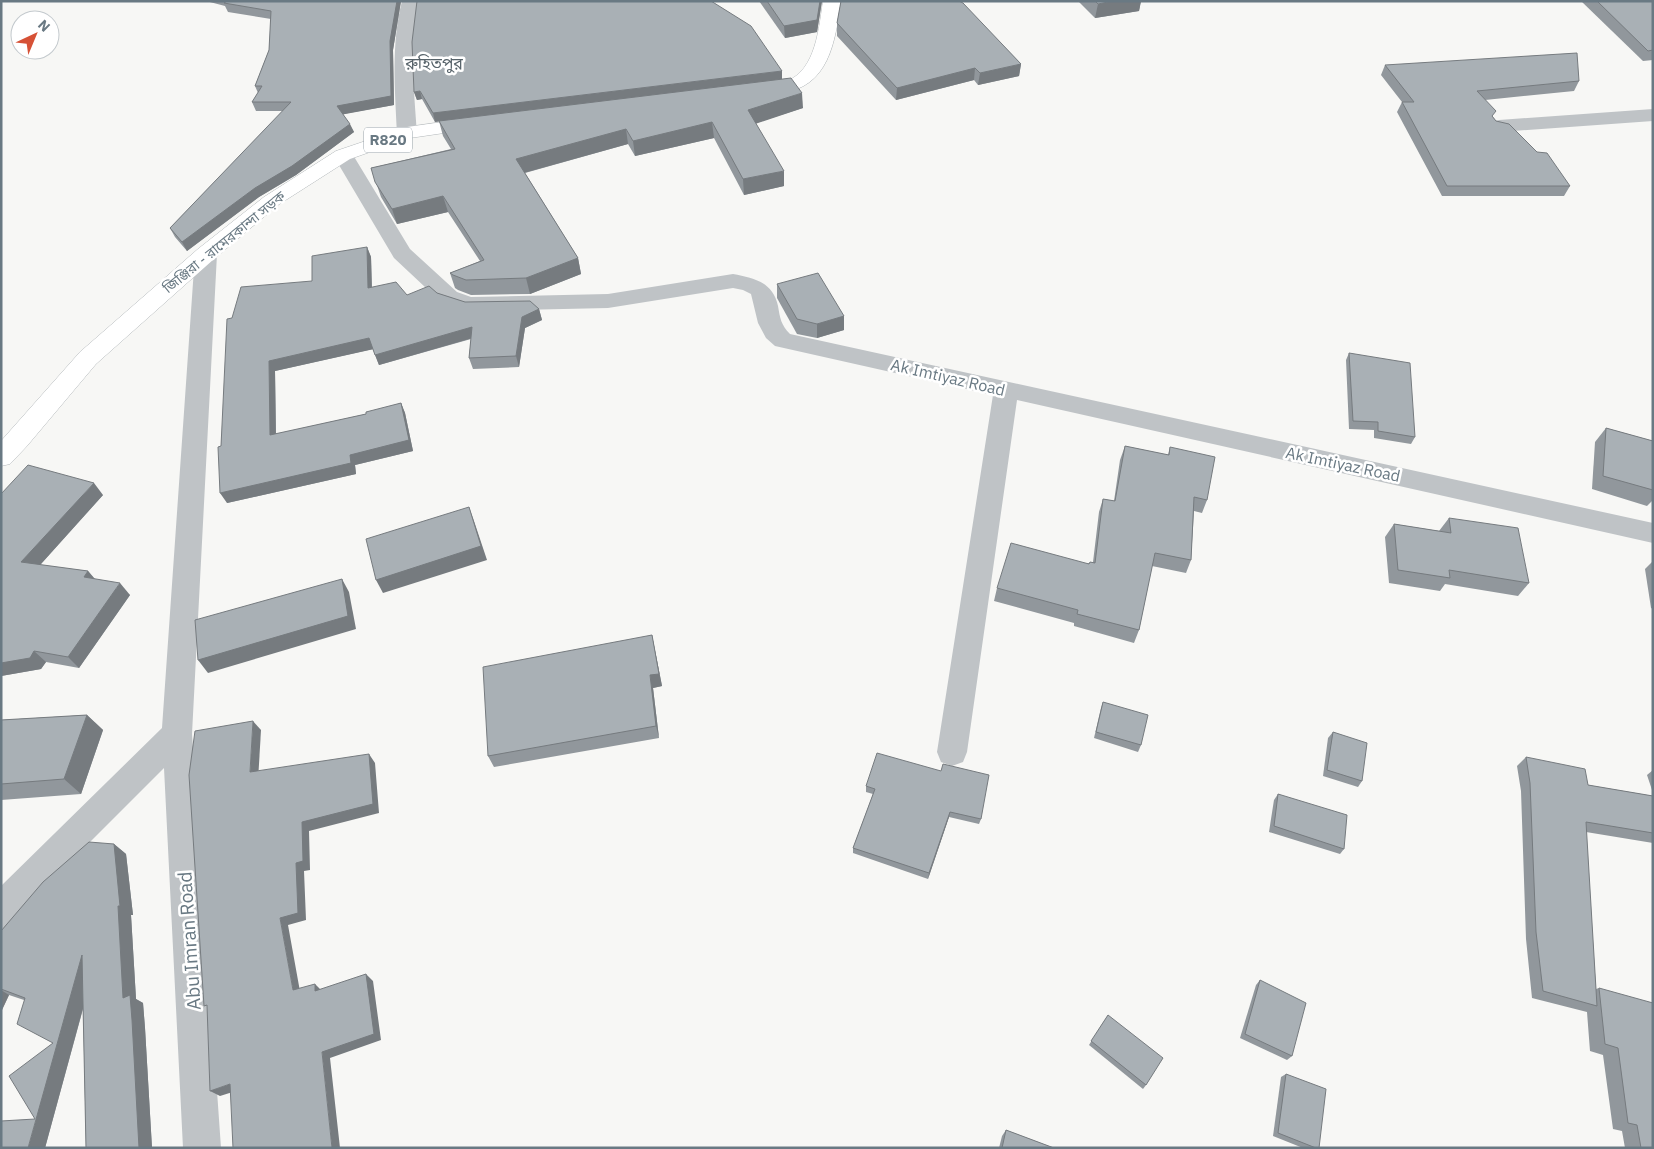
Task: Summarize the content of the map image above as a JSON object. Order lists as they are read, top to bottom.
{
  "streets": {
    "main road": ["R820", "জিঞ্জিরা - রামেরকান্দা সড়ক"],
    "street": ["Ak Imtiyaz Road", "Abu Imran Road"]
  },
  "crossings": [
    ["জিঞ্জিরা - রামেরকান্দা সড়ক", "Ak Imtiyaz Road"],
    ["জিঞ্জিরা - রামেরকান্দা সড়ক", "Abu Imran Road"]
  ],
  "districts": ["রুহিতপুর"],
  "north": "top right"
}
